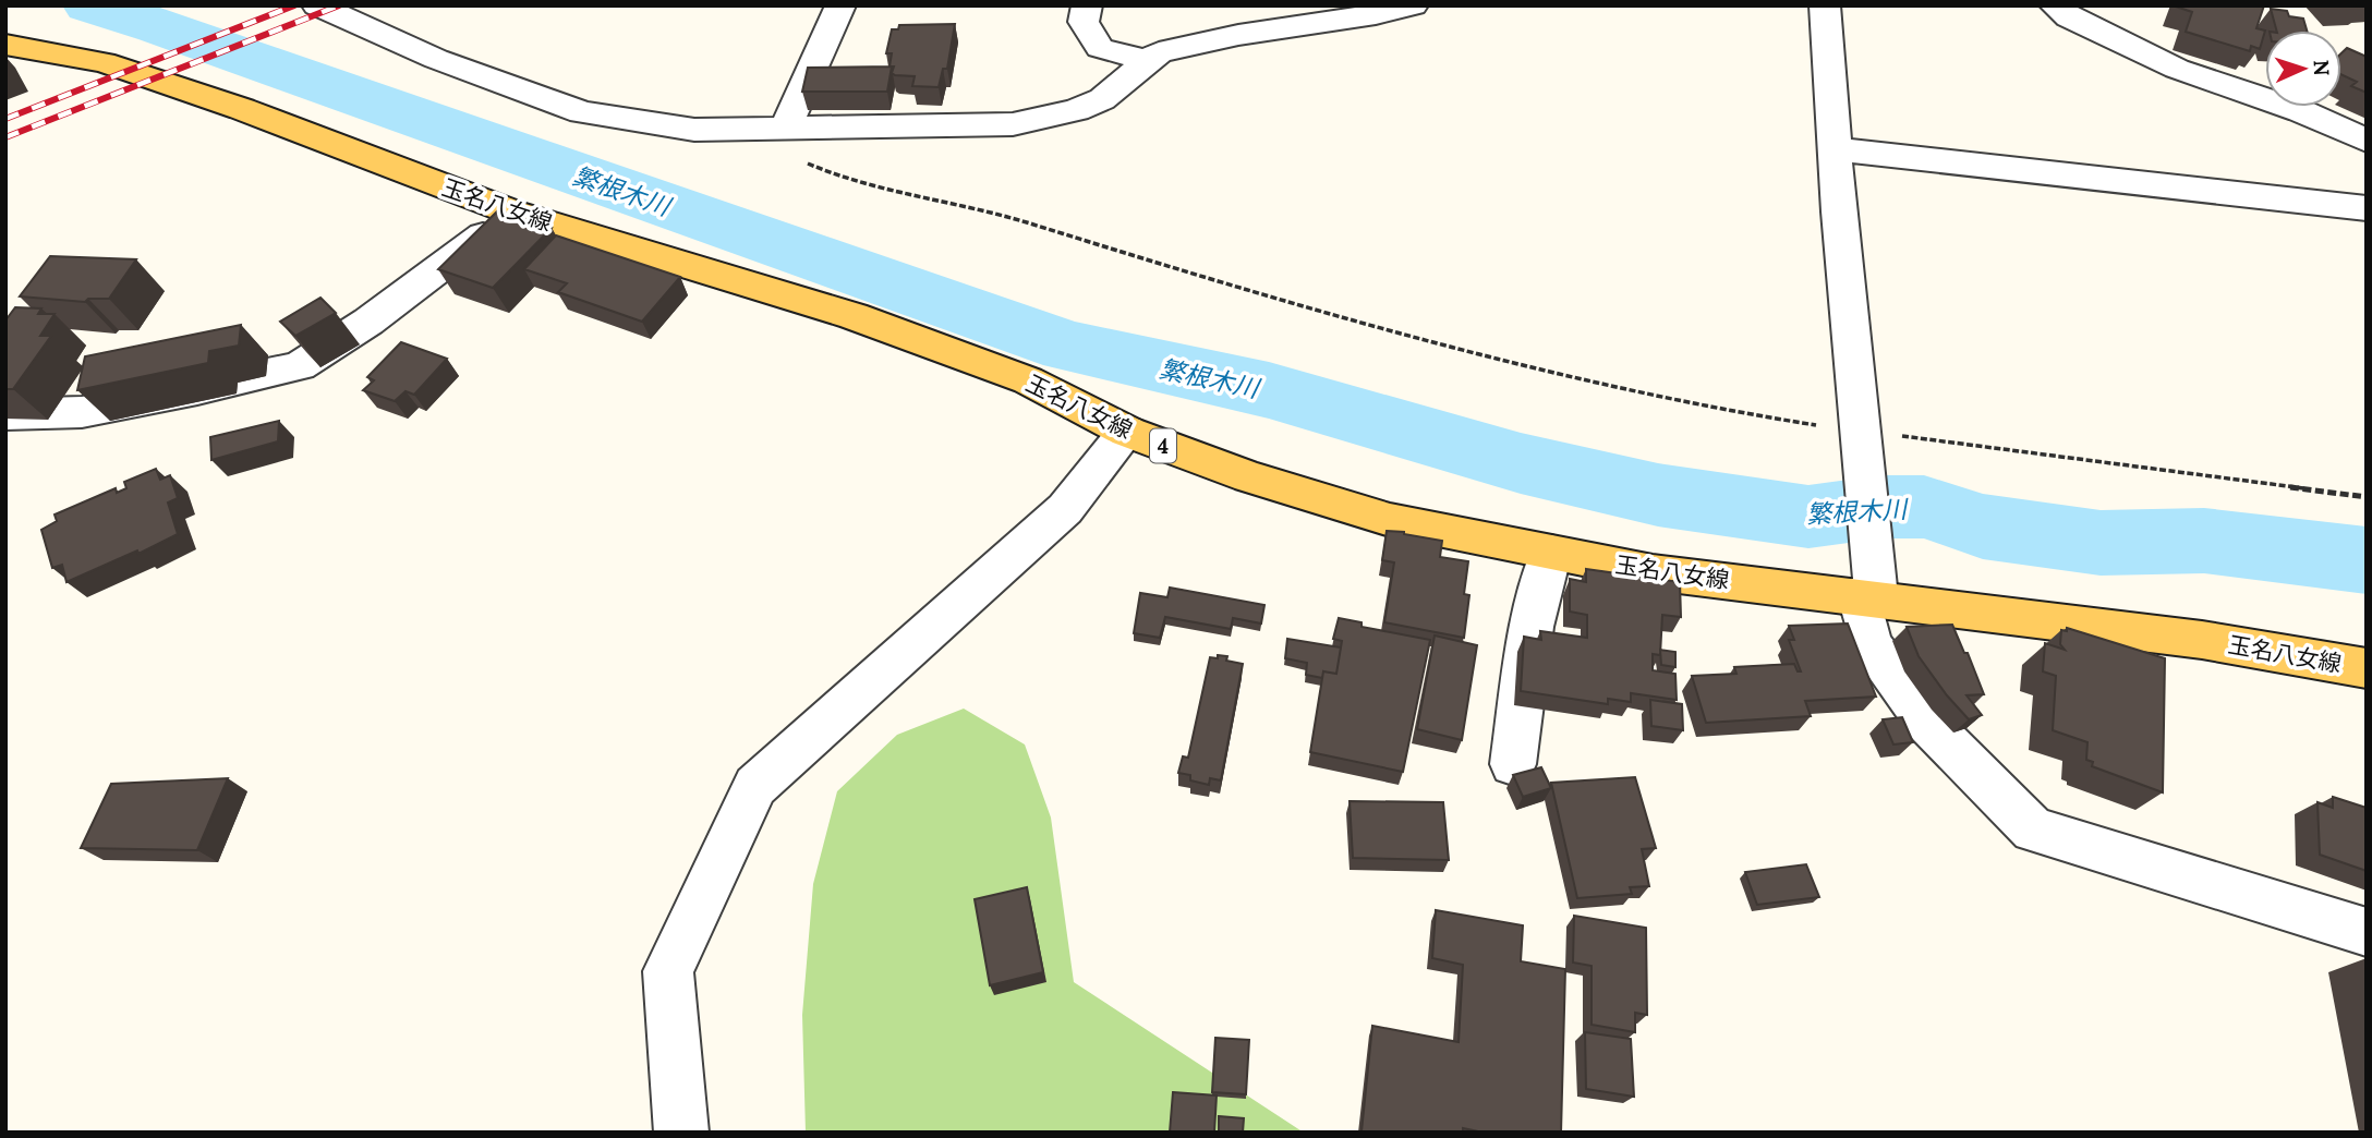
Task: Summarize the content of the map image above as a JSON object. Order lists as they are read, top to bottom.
{
  "streets": {
    "main road": ["玉名八女線", "4"]
  },
  "water": ["繁根木川"],
  "north": "right"
}
